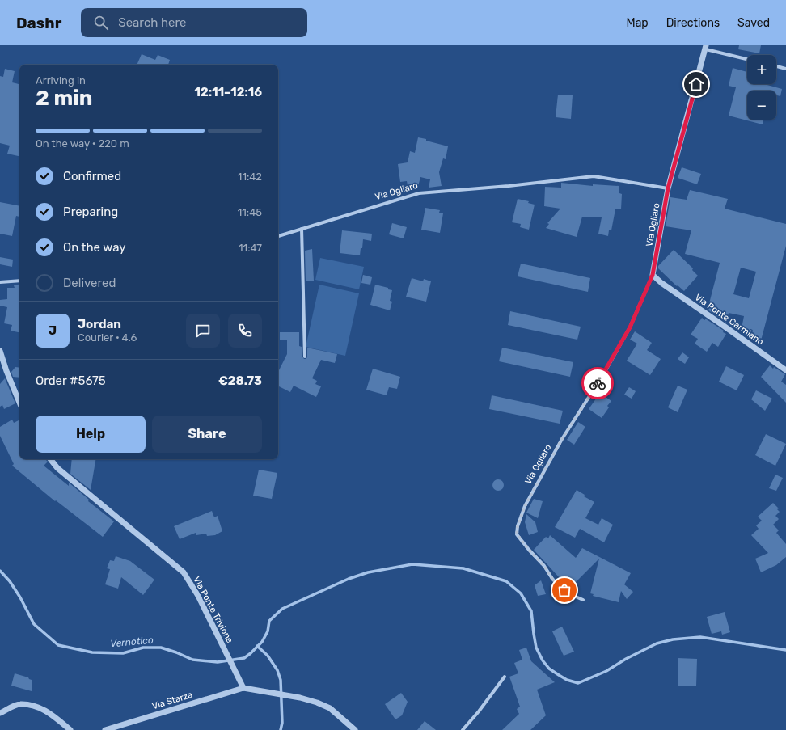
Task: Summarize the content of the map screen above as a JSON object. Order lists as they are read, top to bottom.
{
  "streets": {
    "street": [
      "Via Ogliaro",
      "Via Ponte Carmiano",
      "Via Ponte Trivione",
      "Via Starza"
    ]
  },
  "crossings": [
    ["Via Ogliaro", "Via Ponte Carmiano"],
    ["Via Ponte Trivione", "Via Starza"]
  ],
  "water": ["Vernotico"],
  "page": {
    "header": "Dashr",
    "search": "Search here",
    "nav": ["Map", "Directions", "Saved"],
    "map_buttons": ["+", "−"],
    "heading": ["2 min", "Arriving in", "12:11–12:16"],
    "panel": [
      "Jordan",
      "Courier · 4.6",
      "Order #5675",
      "€28.73"
    ],
    "bar": "On the way · 220 m",
    "list": [
      ["Confirmed", "11:42"],
      ["Preparing", "11:45"],
      ["On the way", "11:47"],
      "Delivered"
    ],
    "round": "J",
    "buttons": ["Help", "Share"]
  }
}
